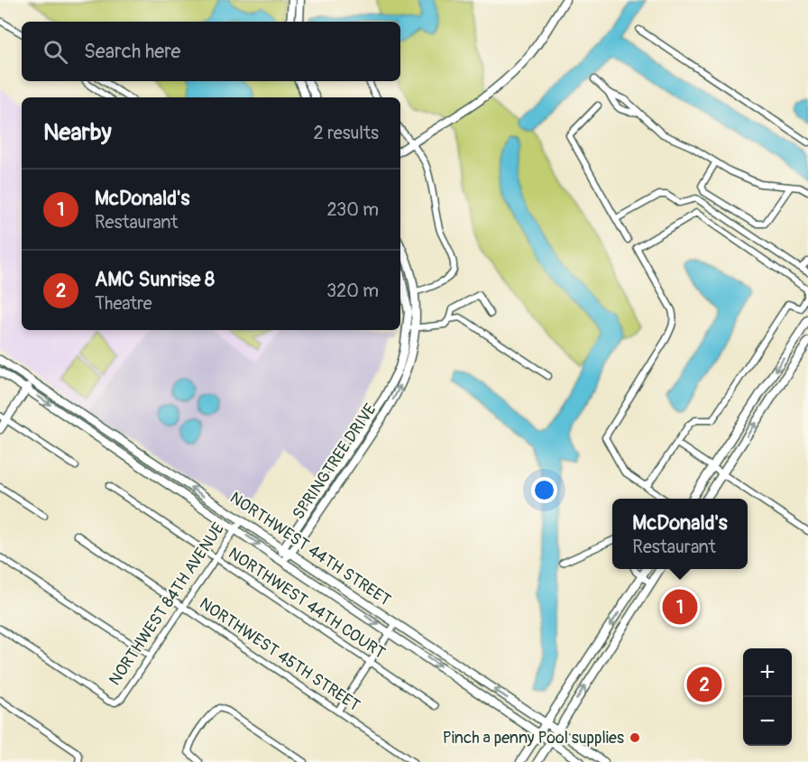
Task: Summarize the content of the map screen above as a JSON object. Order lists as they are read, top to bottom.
{
  "streets": {
    "street": [
      "SPRINGTREE DRIVE",
      "NORTHWEST 44TH STREET",
      "NORTHWEST 44TH COURT",
      "NORTHWEST 84TH AVENUE",
      "NORTHWEST 45TH STREET"
    ]
  },
  "crossings": [
    ["SPRINGTREE DRIVE", "NORTHWEST 44TH STREET"],
    ["NORTHWEST 44TH STREET", "NORTHWEST 84TH AVENUE"],
    ["NORTHWEST 44TH COURT", "NORTHWEST 84TH AVENUE"],
    ["NORTHWEST 84TH AVENUE", "NORTHWEST 45TH STREET"]
  ],
  "places": ["Pinch a penny Pool supplies"],
  "page": {
    "search": "Search here",
    "heading": ["Nearby", "2 results"],
    "list": [
      {
        "mark": "1",
        "name": "McDonald's",
        "note": "Restaurant",
        "value": "230 m"
      },
      {
        "mark": "2",
        "name": "AMC Sunrise 8",
        "note": "Theatre",
        "value": "320 m"
      }
    ],
    "popup": ["McDonald's", "Restaurant"],
    "pins": ["1", "2"],
    "map_buttons": ["+", "−"]
  }
}
